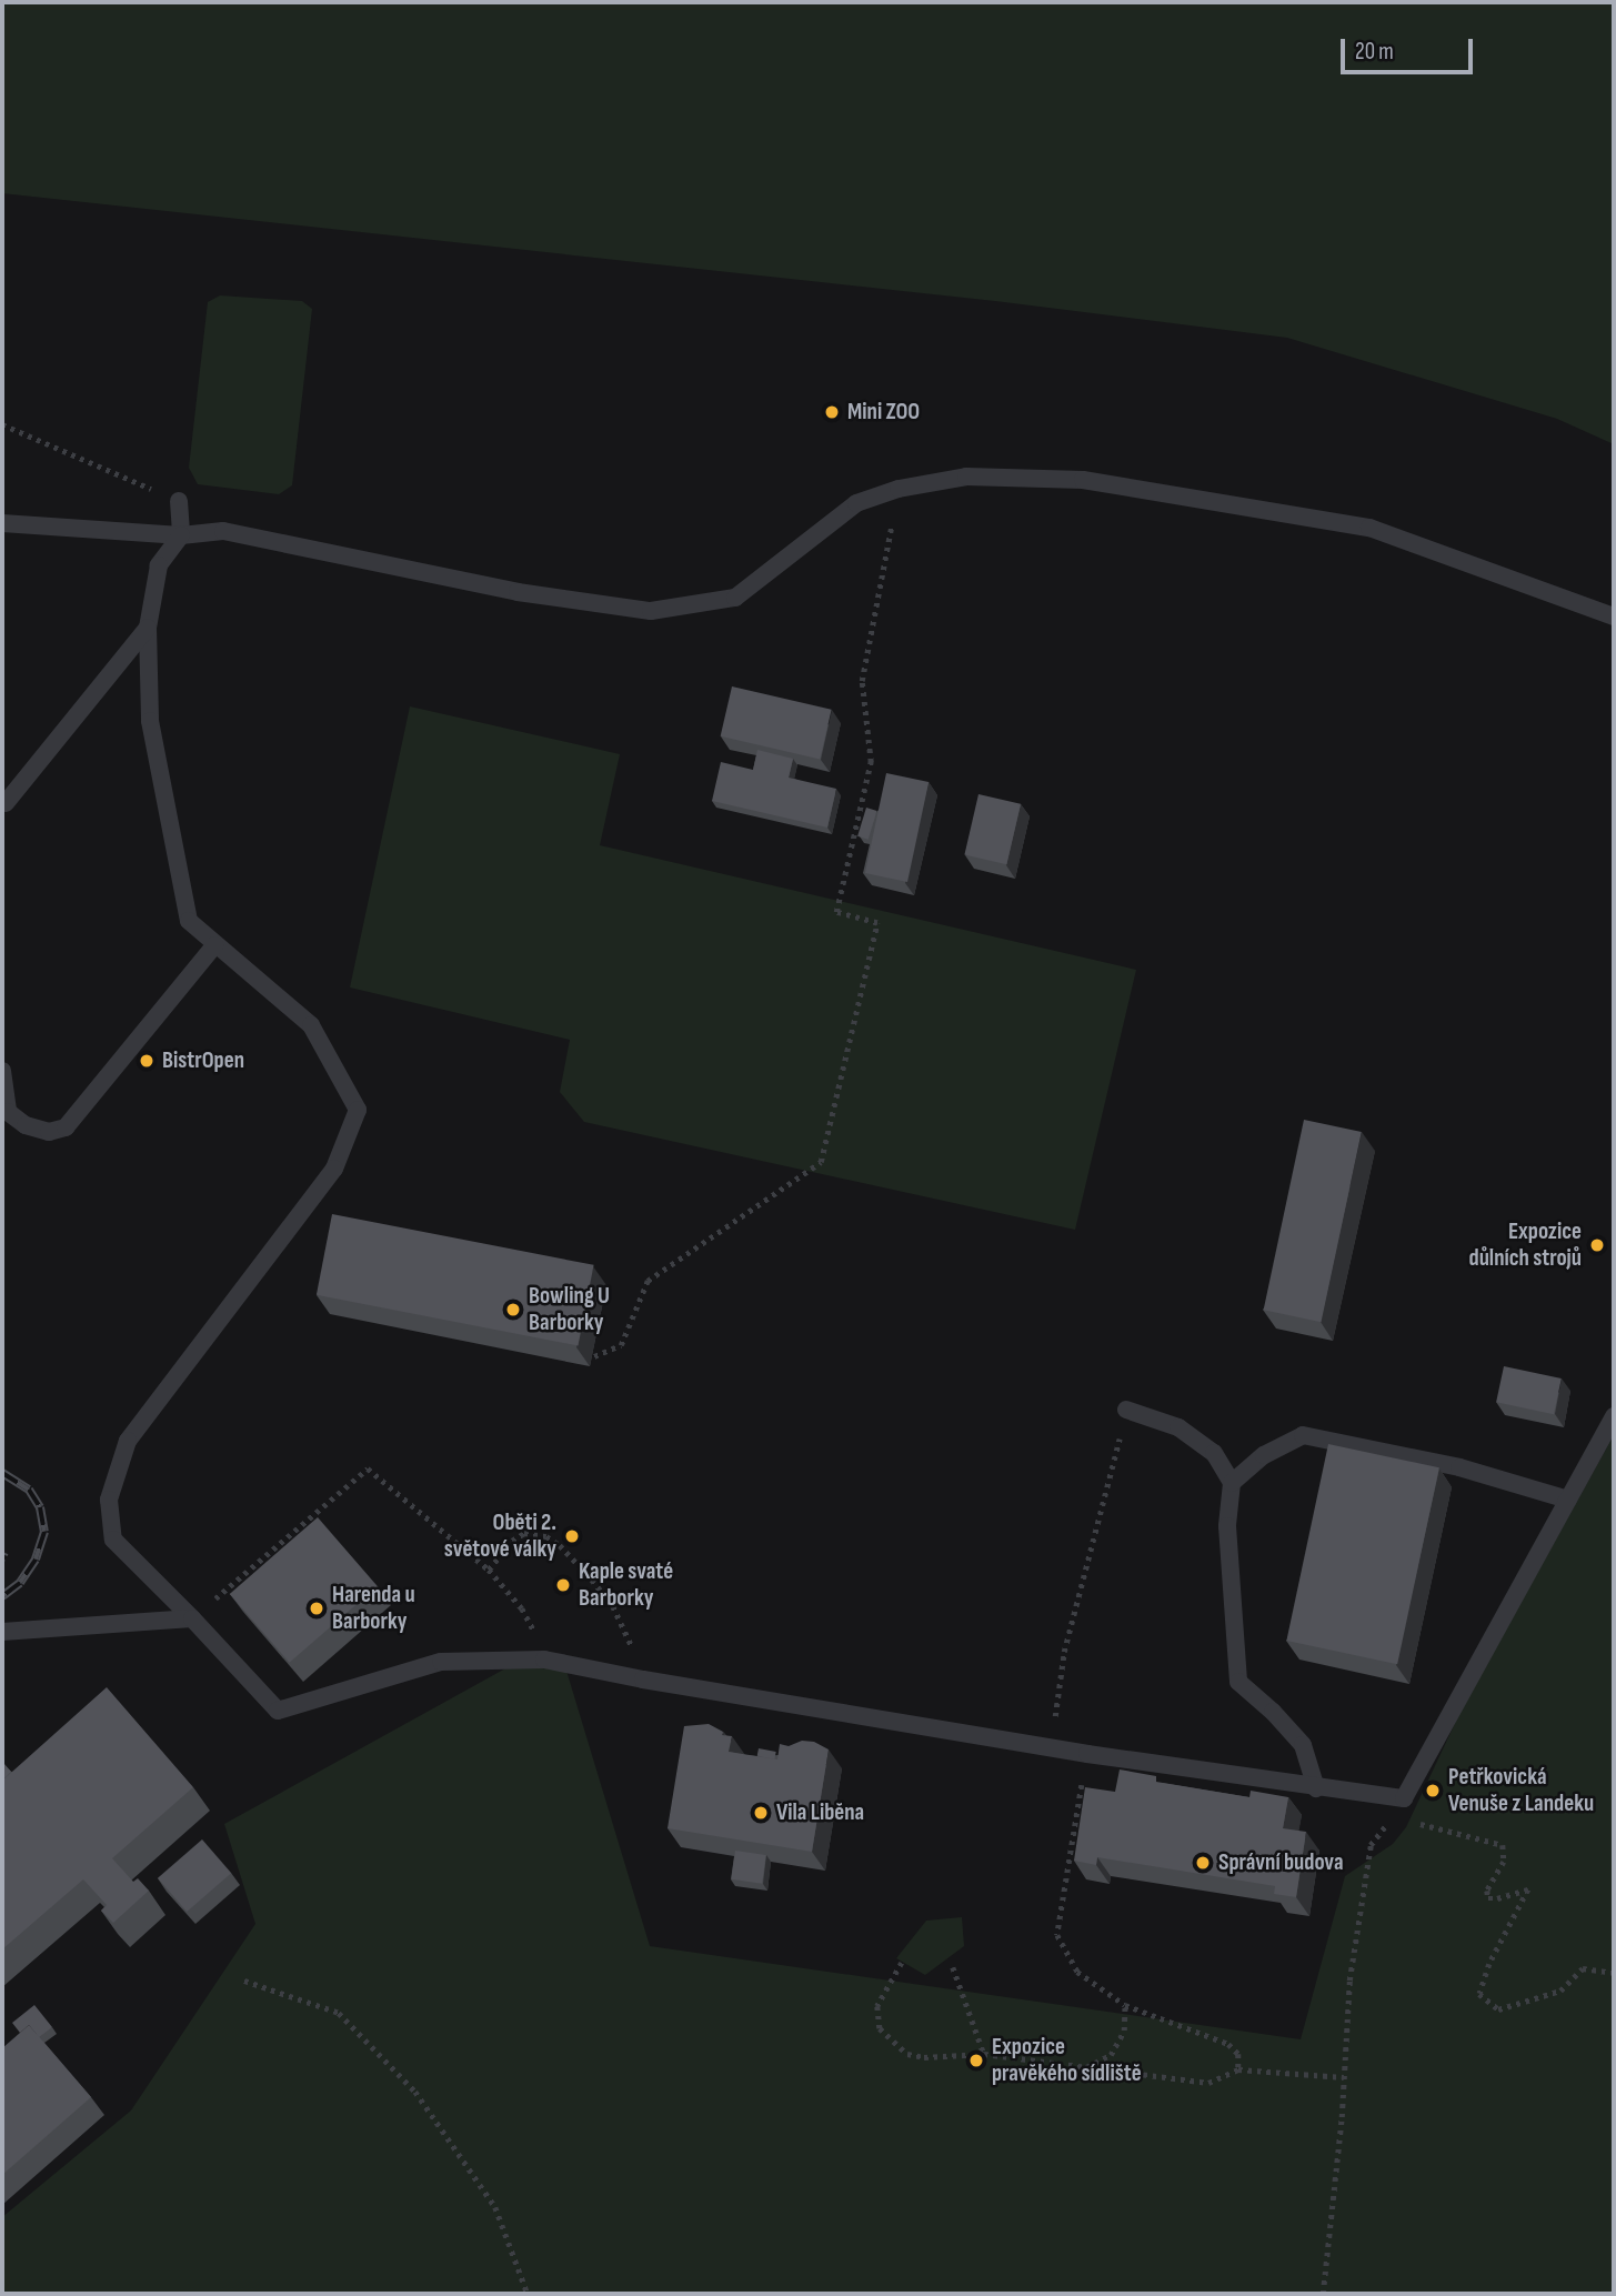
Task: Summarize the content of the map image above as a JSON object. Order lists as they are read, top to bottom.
{
  "places": [
    "Mini ZOO",
    "BistrOpen",
    "Expozice důlních strojů",
    "Bowling U Barborky",
    "Oběti 2. světové války",
    "Kaple svaté Barborky",
    "Harenda u Barborky",
    "Petřkovická Venuše z Landeku",
    "Vila Liběna",
    "Správní budova",
    "Expozice pravěkého sídliště"
  ],
  "scale_bar": "20 m"
}
